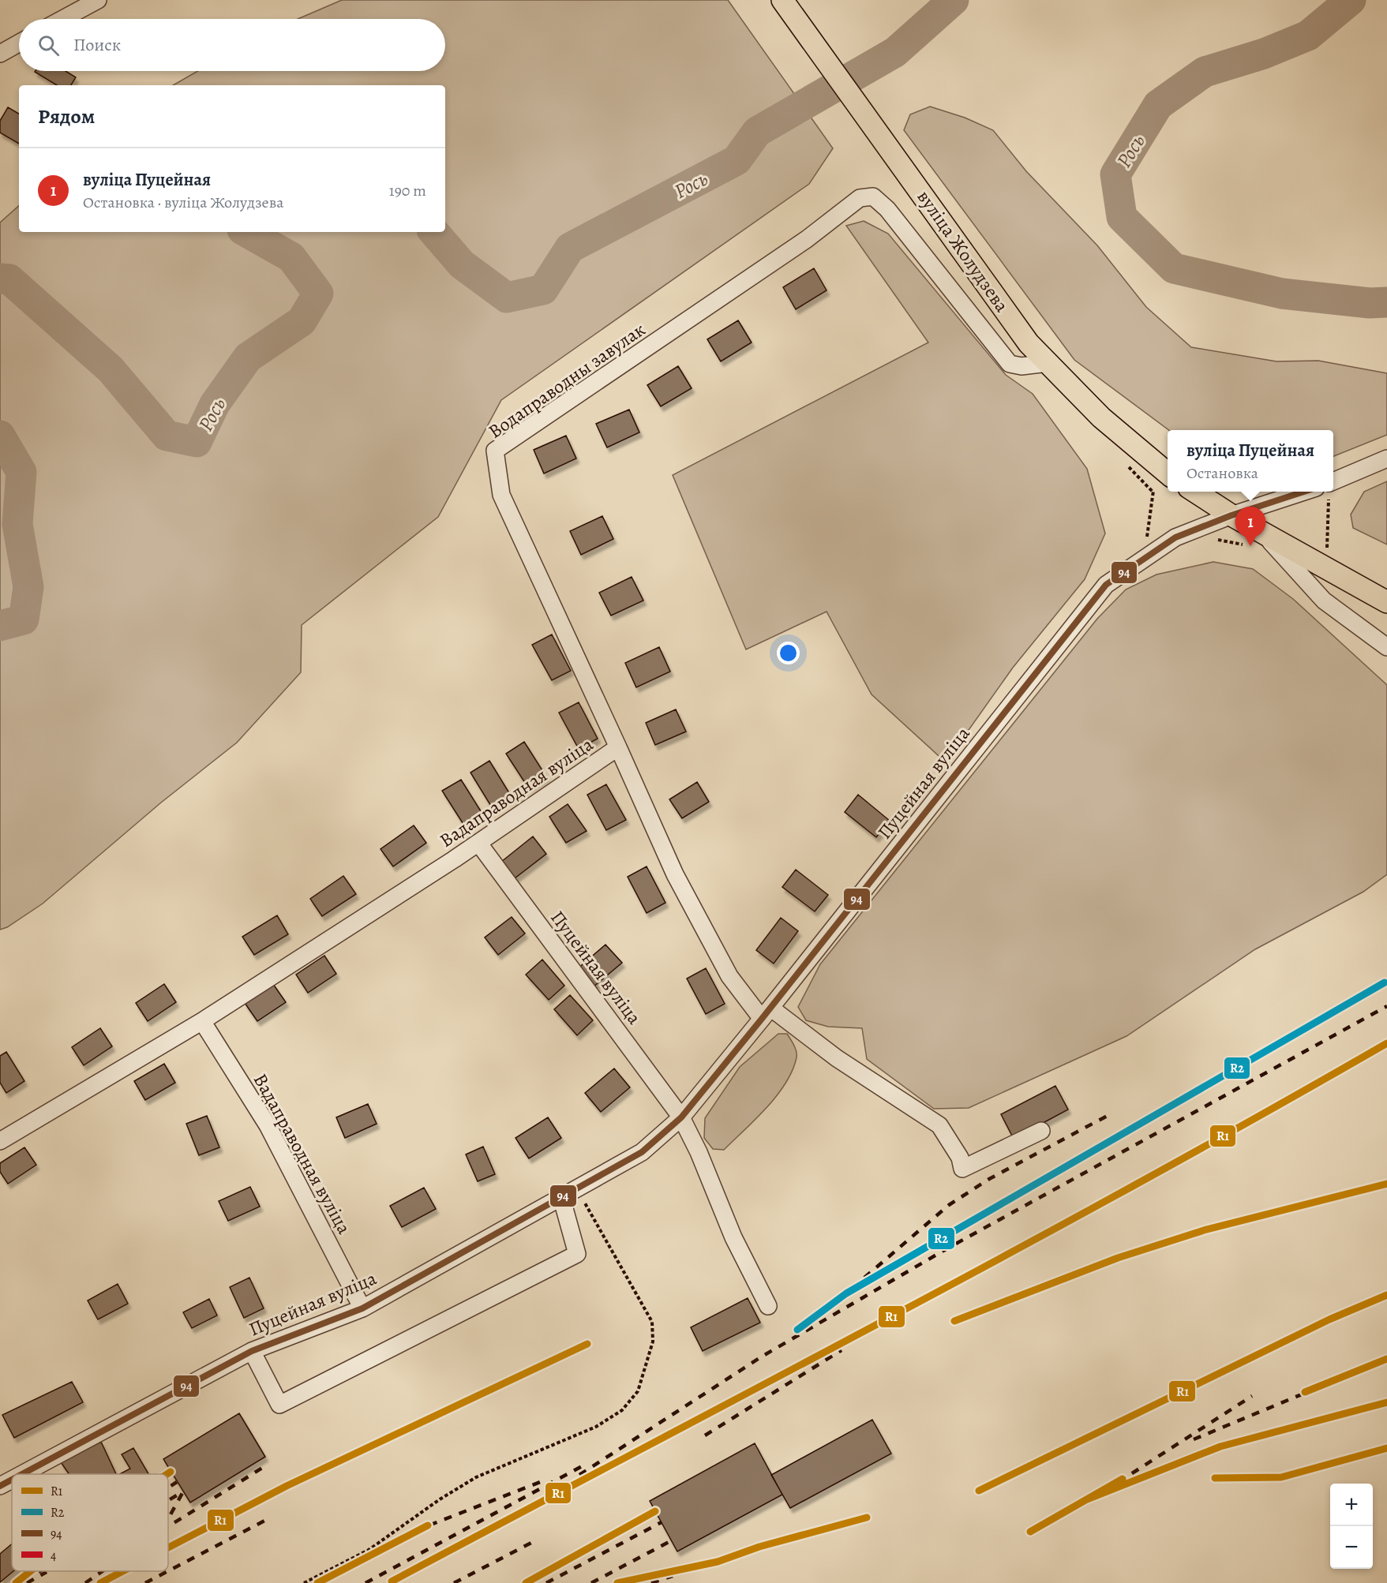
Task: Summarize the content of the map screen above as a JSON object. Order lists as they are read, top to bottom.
{
  "streets": {
    "main road": ["вуліца Жолудзева"],
    "street": ["Водаправодны завулак", "Пуцейная вуліца", "Вадаправодная вуліца"]
  },
  "crossings": [
    ["вуліца Жолудзева", "Водаправодны завулак"],
    ["Водаправодны завулак", "Вадаправодная вуліца"],
    ["Пуцейная вуліца", "Вадаправодная вуліца"]
  ],
  "water": ["Рось"],
  "lines": ["transit line 94", "transit line R2", "transit line R1"],
  "legend": [
    "R1",
    "R2",
    "94",
    "4"
  ],
  "page": {
    "search": "Поиск",
    "heading": "Рядом",
    "list": [
      {
        "mark": "1",
        "name": "вуліца Пуцейная",
        "note": "Остановка · вуліца Жолудзева",
        "value": "190 m"
      }
    ],
    "popup": ["вуліца Пуцейная", "Остановка"],
    "pins": "1",
    "map_buttons": ["+", "−"]
  }
}
